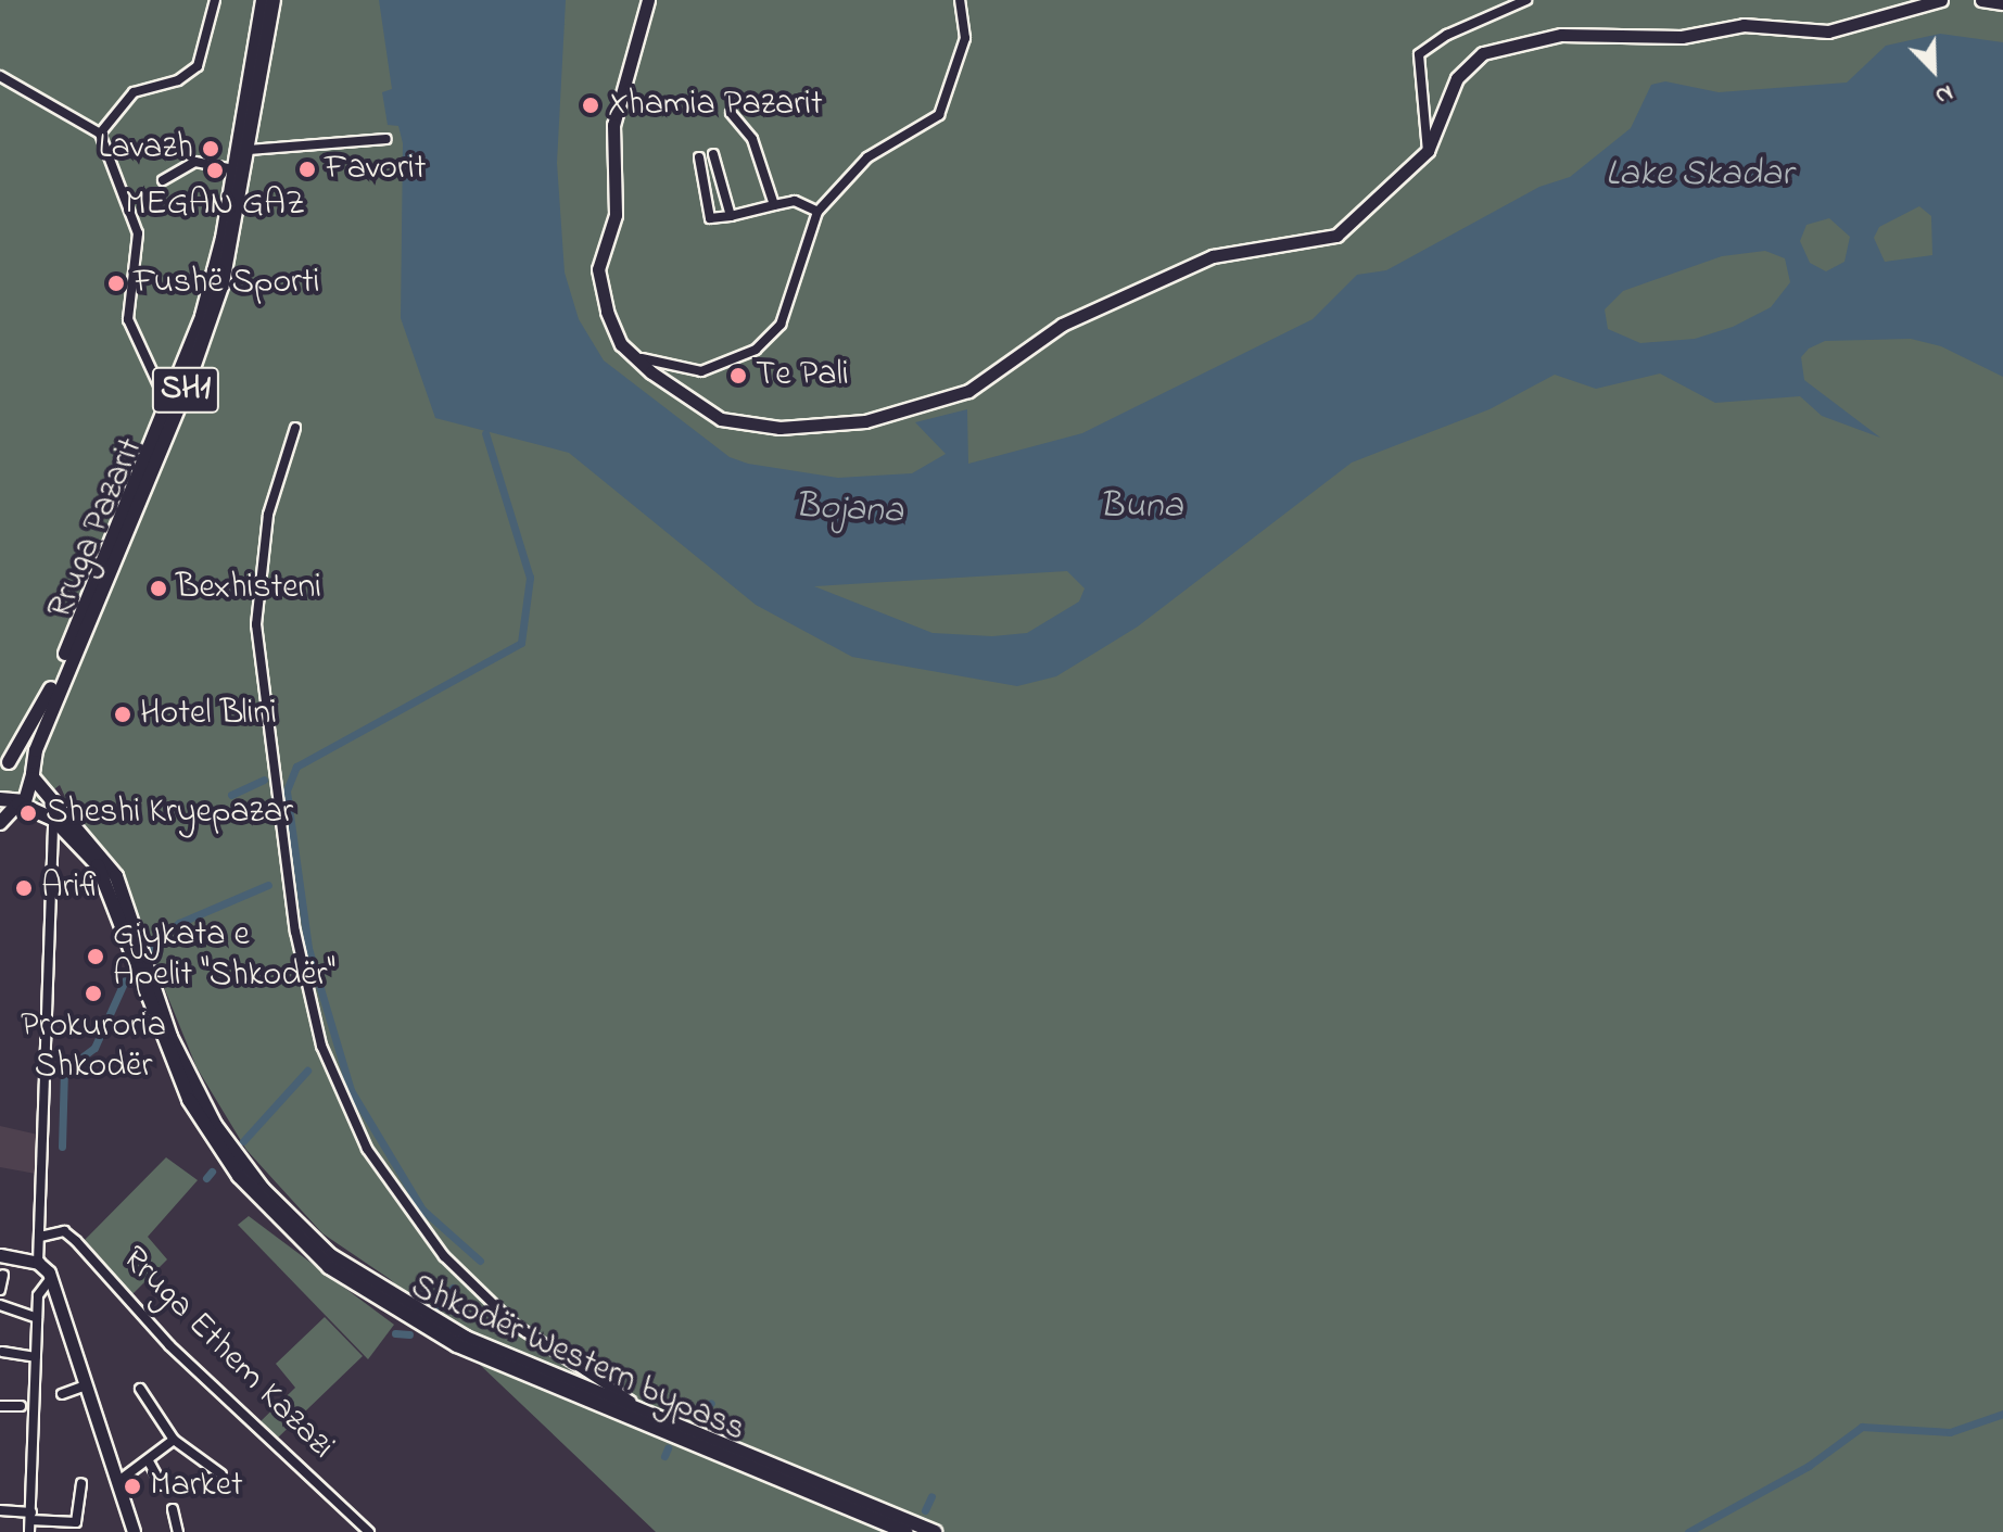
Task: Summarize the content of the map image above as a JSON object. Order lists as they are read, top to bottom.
{
  "streets": {
    "main road": ["SH1", "Rruga Pazarit", "Shkodër Western bypass"],
    "street": ["Rruga Ethem Kazazi"]
  },
  "crossings": [
    ["SH1", "Rruga Pazarit"],
    ["SH1", "Shkodër Western bypass"]
  ],
  "water": ["Lake Skadar", "Buna", "Bojana"],
  "places": [
    "Xhamia Pazarit",
    "Lavazh",
    "Favorit",
    "MEGAN GAZ",
    "Fushë Sporti",
    "Te Pali",
    "Bexhisteni",
    "Hotel Blini",
    "Sheshi Kryepazar",
    "Arifi",
    "Gjykata e Apelit \"Shkodër\"",
    "Prokuroria Shkodër",
    "Market"
  ],
  "north": "bottom right"
}
